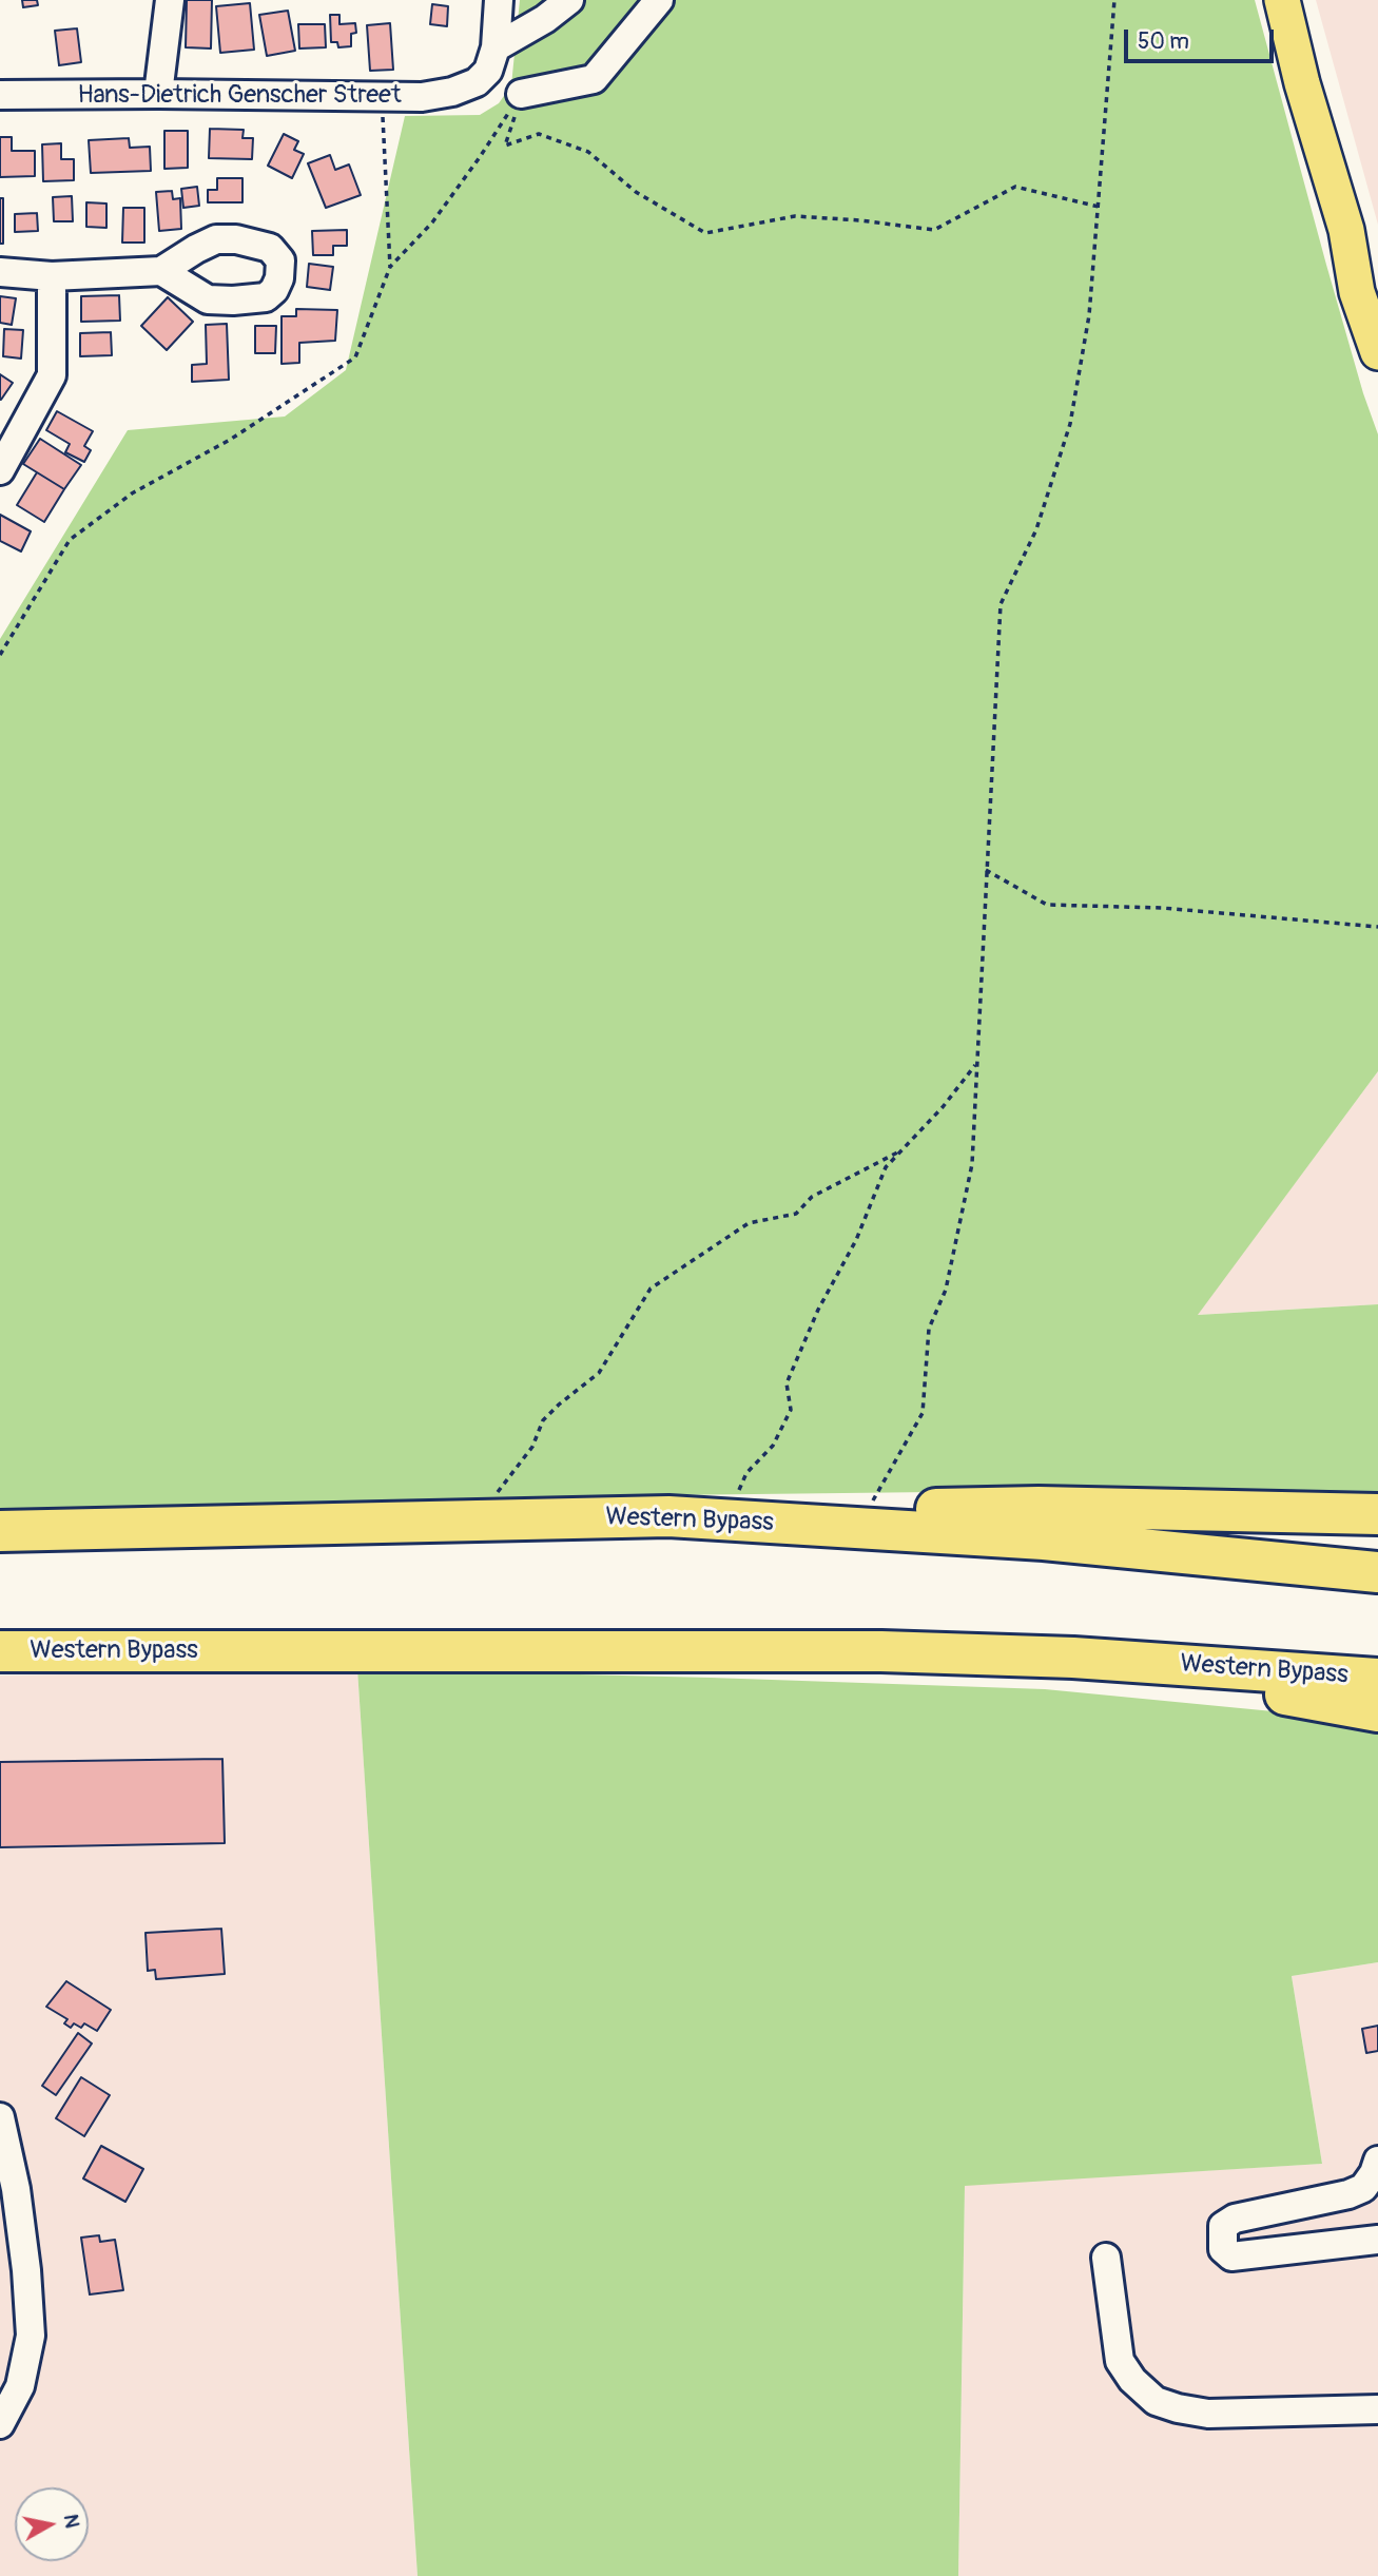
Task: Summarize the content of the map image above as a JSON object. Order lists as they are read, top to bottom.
{
  "streets": {
    "highway": ["Western Bypass"],
    "street": ["Hans-Dietrich Genscher Street"]
  },
  "scale_bar": "50 m",
  "north": "right"
}
